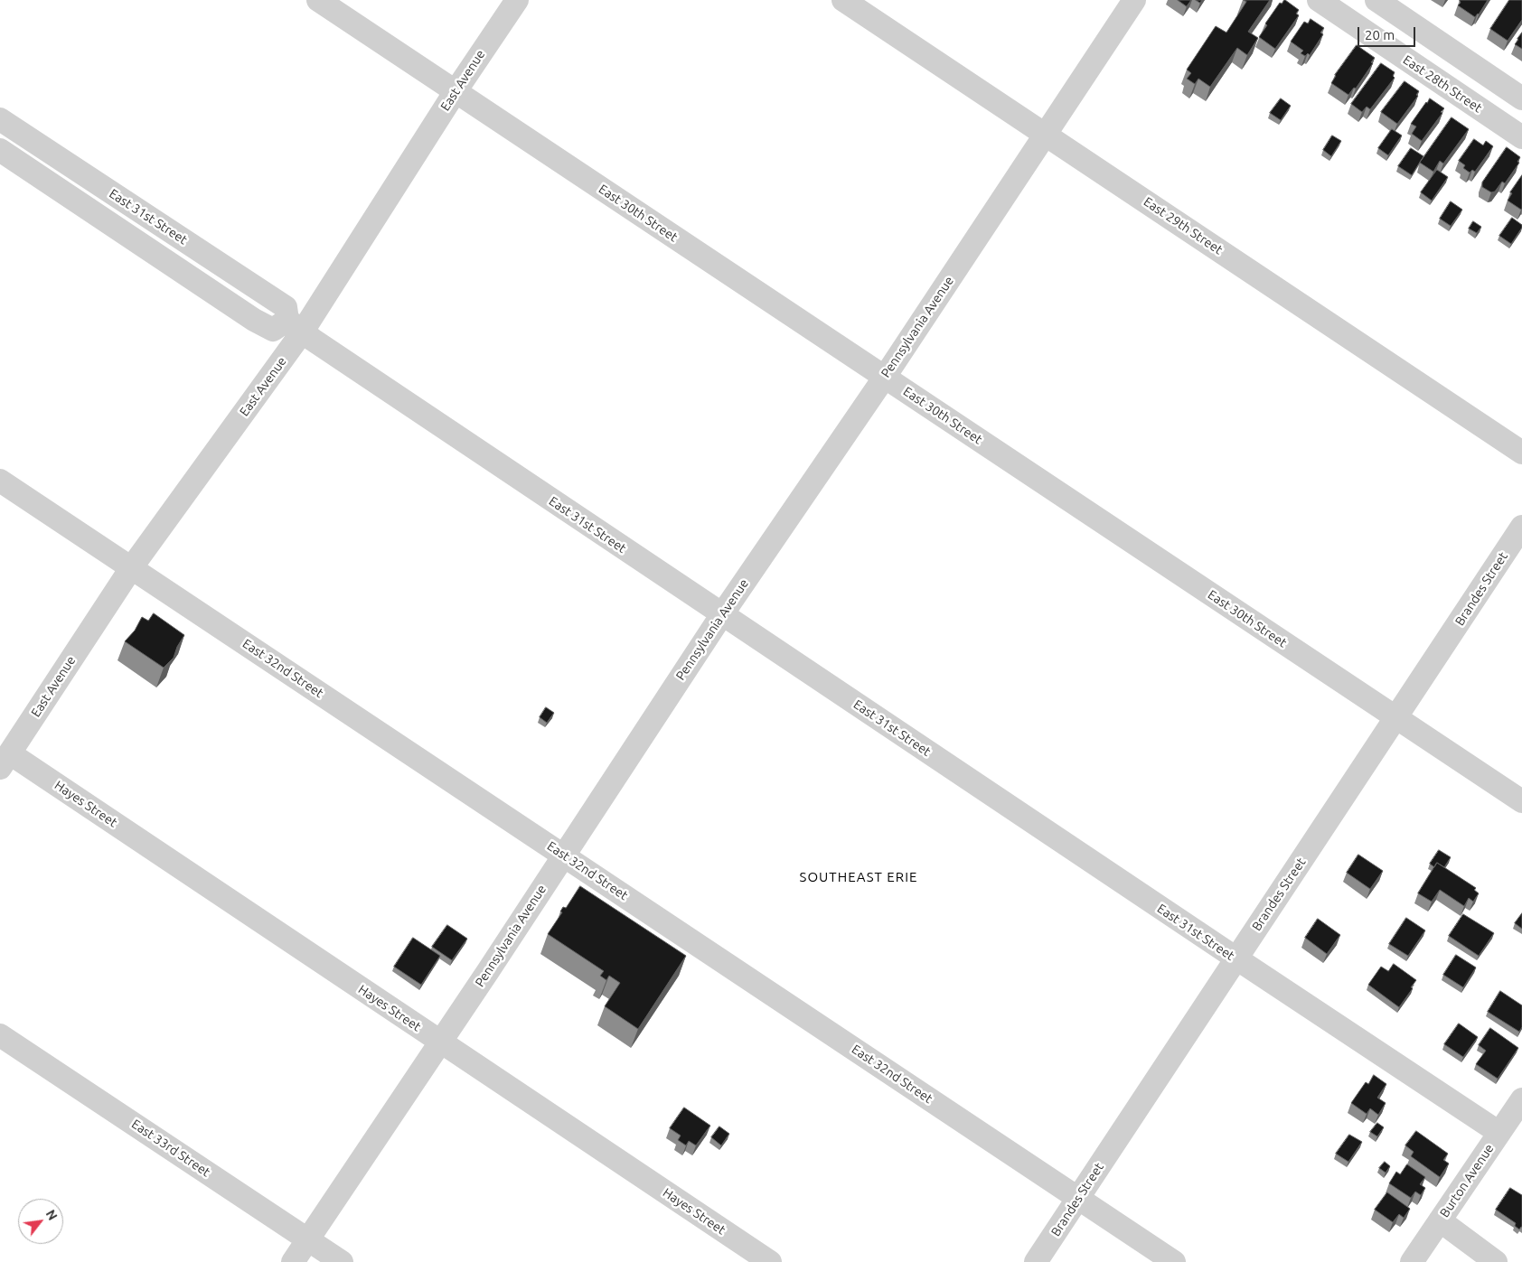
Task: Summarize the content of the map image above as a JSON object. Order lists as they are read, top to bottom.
{
  "streets": {
    "street": [
      "East Avenue",
      "East 28th Street",
      "East 30th Street",
      "East 31st Street",
      "East 29th Street",
      "Pennsylvania Avenue",
      "Brandes Street",
      "East 32nd Street",
      "Hayes Street",
      "East 33rd Street",
      "Burton Avenue"
    ]
  },
  "crossings": [
    ["East Avenue", "East 30th Street"],
    ["East Avenue", "East 31st Street"],
    ["East Avenue", "East 32nd Street"],
    ["East Avenue", "Hayes Street"],
    ["East 30th Street", "Pennsylvania Avenue"],
    ["East 30th Street", "Brandes Street"],
    ["East 31st Street", "Pennsylvania Avenue"],
    ["East 31st Street", "Brandes Street"],
    ["East 31st Street", "Burton Avenue"],
    ["East 29th Street", "Pennsylvania Avenue"],
    ["Pennsylvania Avenue", "East 32nd Street"],
    ["Pennsylvania Avenue", "Hayes Street"],
    ["Pennsylvania Avenue", "East 33rd Street"],
    ["Brandes Street", "East 32nd Street"]
  ],
  "districts": ["SOUTHEAST ERIE"],
  "scale_bar": "20 m",
  "north": "top right"
}
